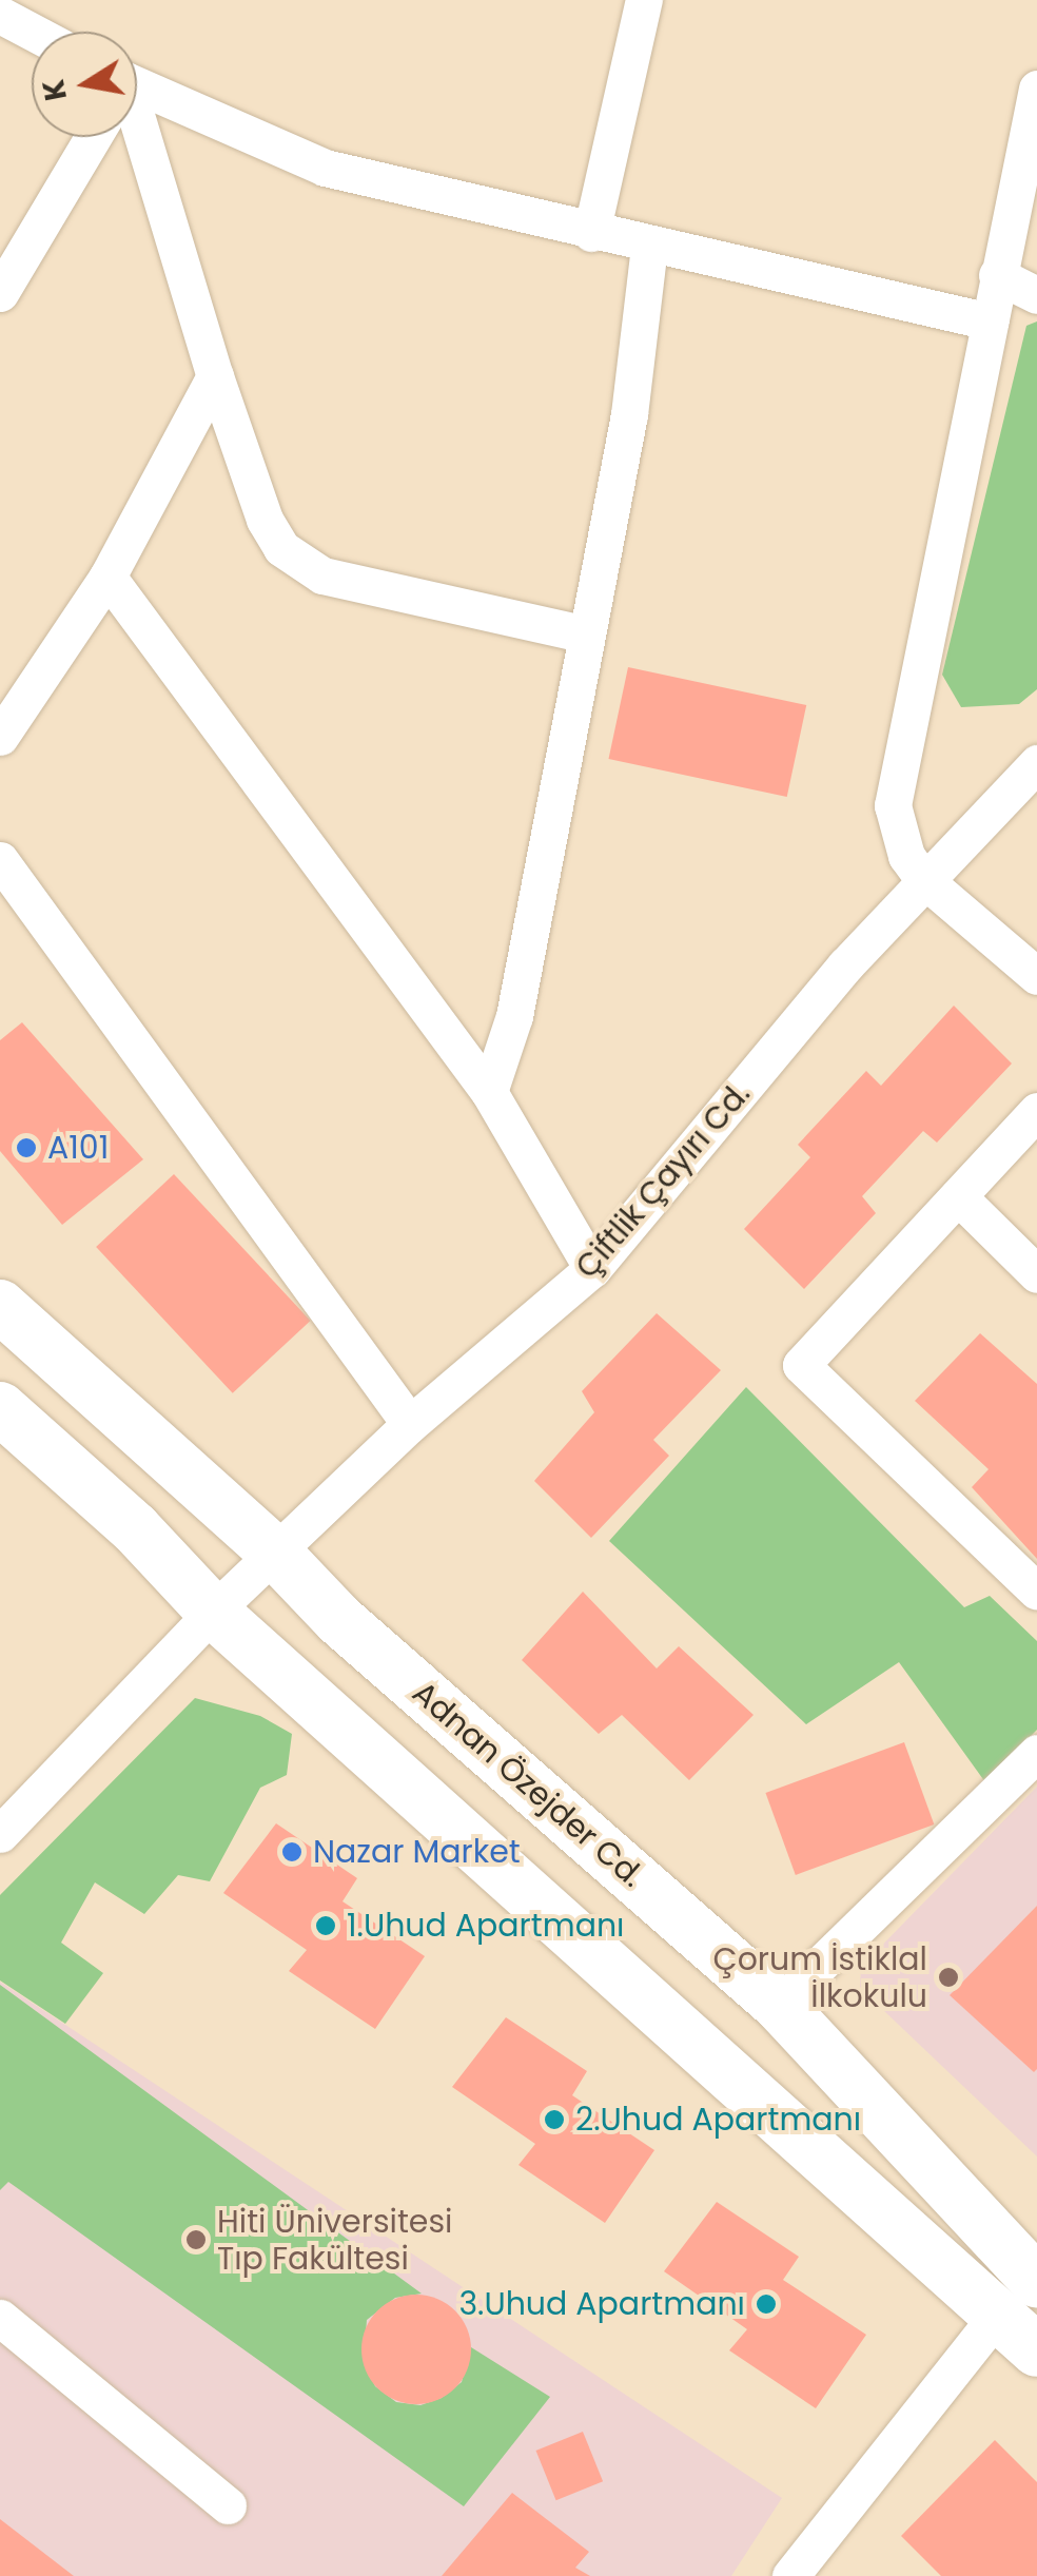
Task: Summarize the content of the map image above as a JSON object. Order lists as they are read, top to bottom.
{
  "streets": {
    "street": ["Çiftlik Çayırı Cd.", "Adnan Özejder Cd."]
  },
  "crossings": [
    ["Çiftlik Çayırı Cd.", "Adnan Özejder Cd."]
  ],
  "places": [
    "A101",
    "Nazar Market",
    "1.Uhud Apartmanı",
    "Çorum İstiklal İlkokulu",
    "2.Uhud Apartmanı",
    "Hiti Üniversitesi Tıp Fakültesi",
    "3.Uhud Apartmanı"
  ],
  "north": "left"
}
